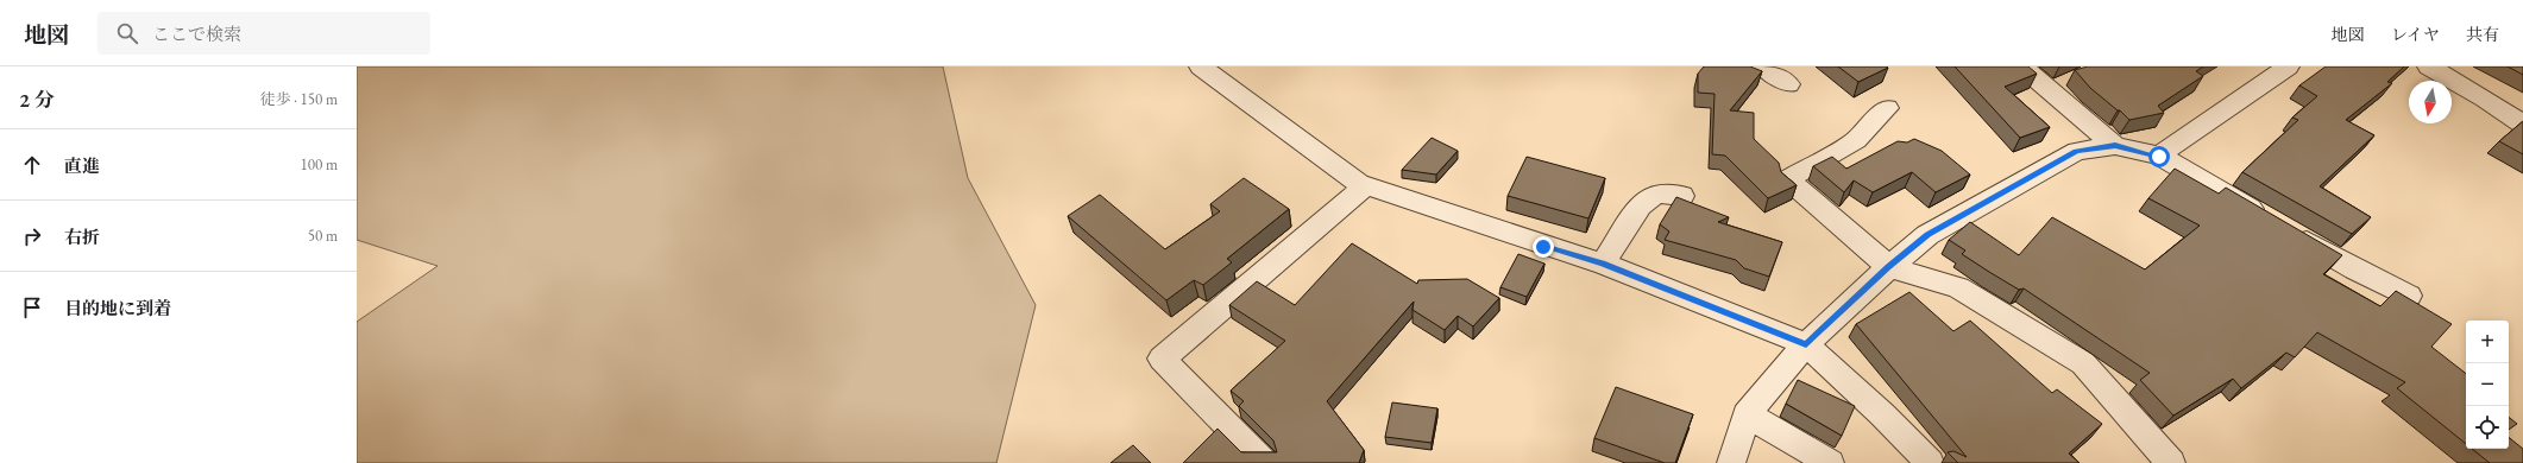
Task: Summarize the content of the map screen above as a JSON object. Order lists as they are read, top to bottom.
{
  "north": "bottom",
  "page": {
    "header": "地図",
    "search": "ここで検索",
    "nav": ["地図", "レイヤ", "共有"],
    "heading": ["2 分", "徒歩 · 150 m"],
    "list": [
      ["直進", "100 m"],
      ["右折", "50 m"],
      "目的地に到着"
    ],
    "map_buttons": ["+", "−"]
  }
}
